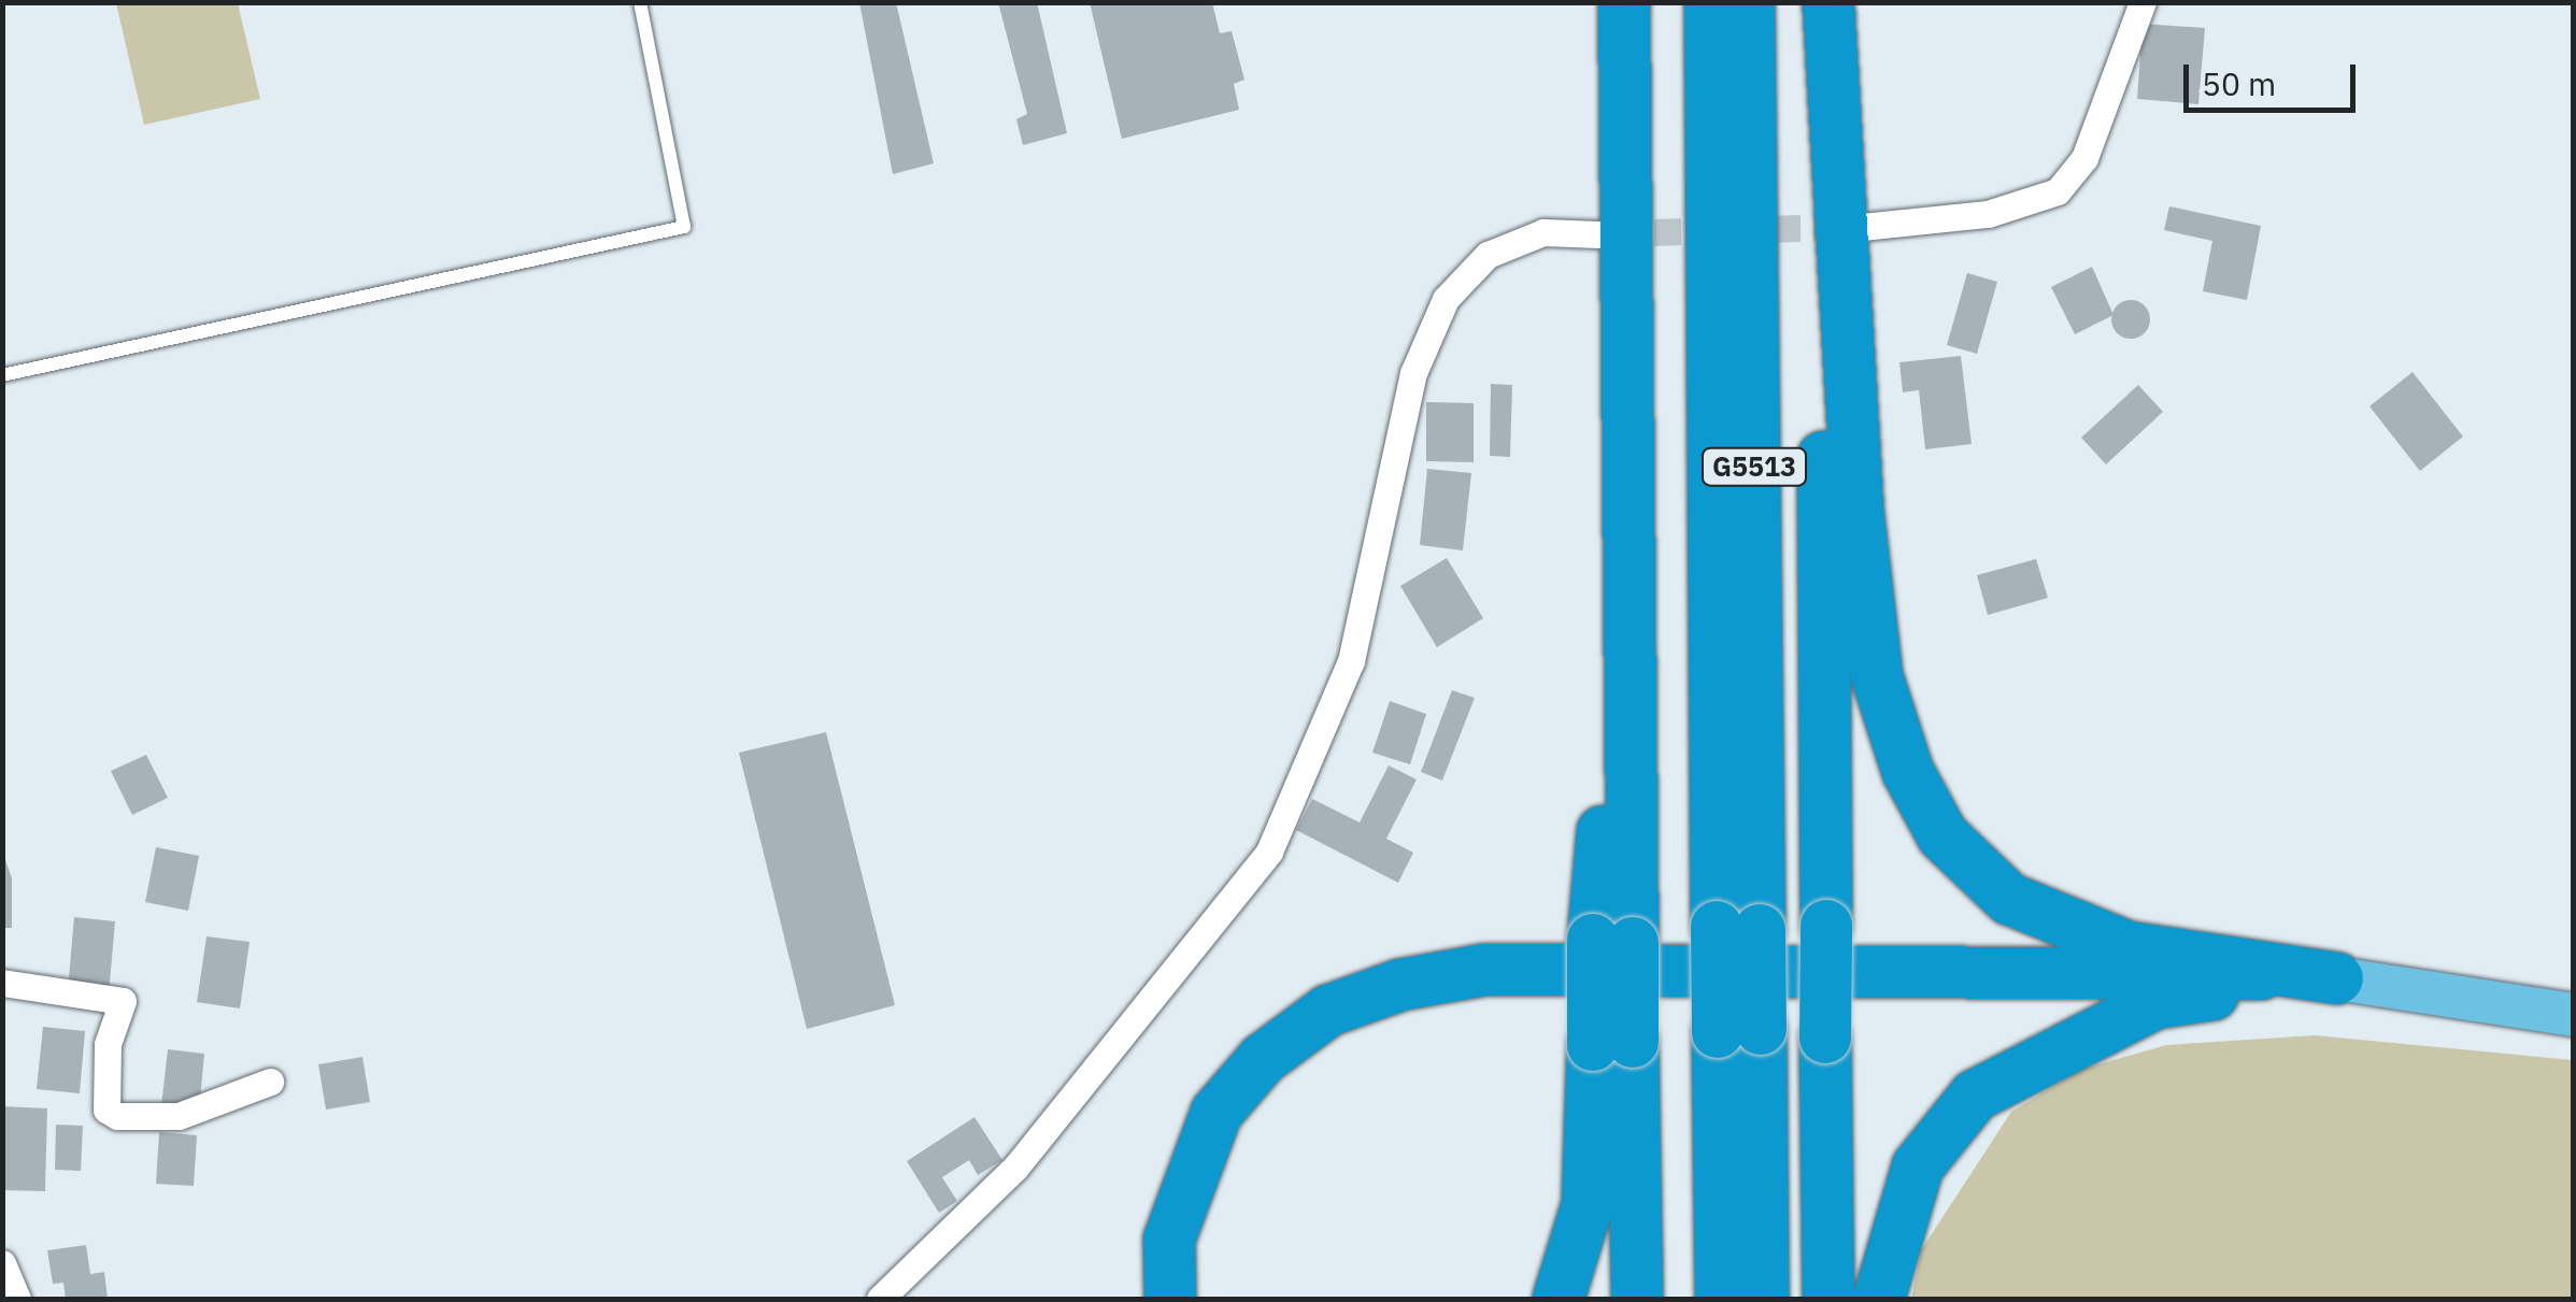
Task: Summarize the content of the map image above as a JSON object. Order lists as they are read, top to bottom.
{
  "streets": {
    "highway": ["G5513"]
  },
  "scale_bar": "50 m"
}
